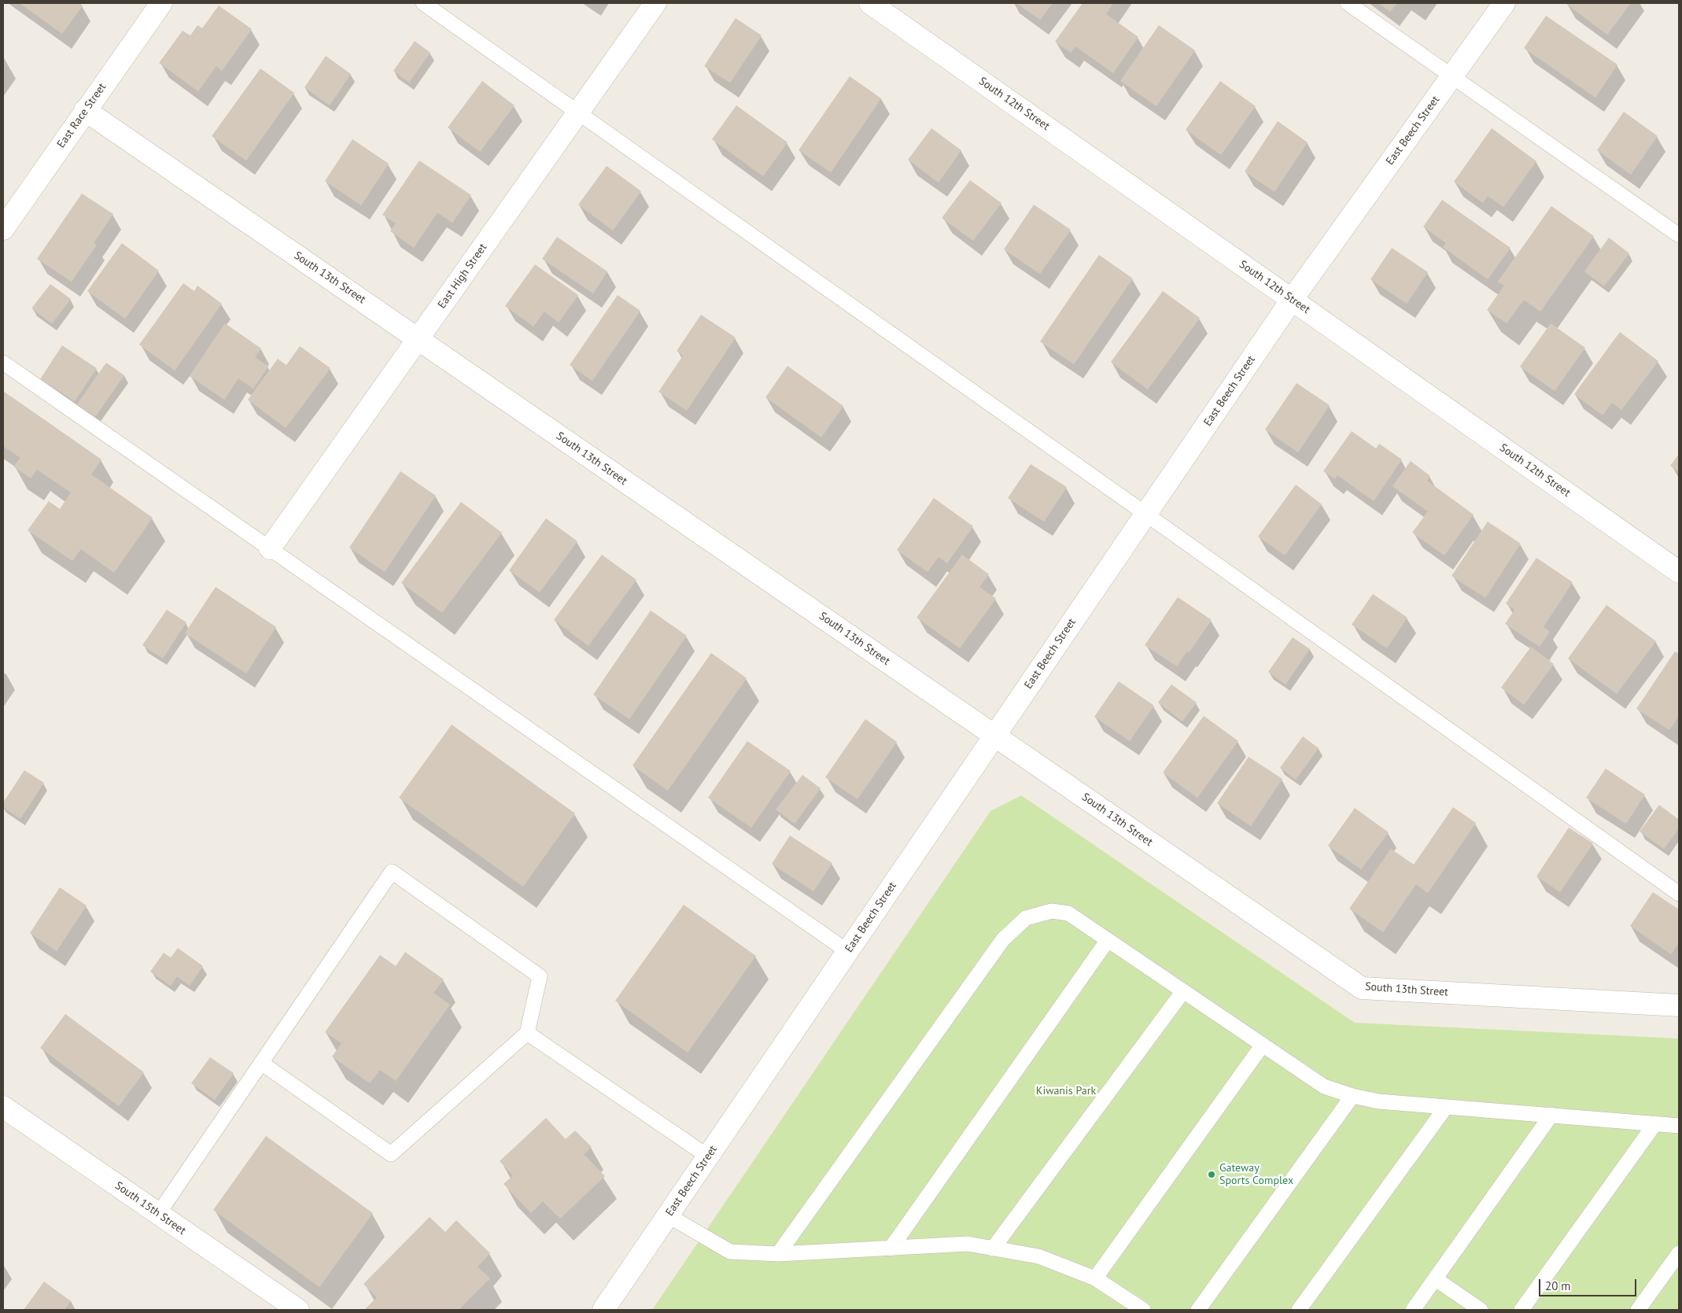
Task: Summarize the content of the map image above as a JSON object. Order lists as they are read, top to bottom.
{
  "streets": {
    "street": [
      "South 12th Street",
      "East Race Street",
      "East Beech Street",
      "East High Street",
      "South 13th Street",
      "South 15th Street"
    ]
  },
  "crossings": [
    ["South 12th Street", "East Beech Street"],
    ["East Race Street", "South 13th Street"],
    ["East Beech Street", "South 13th Street"],
    ["East High Street", "South 13th Street"]
  ],
  "parks": ["Kiwanis Park"],
  "places": ["Gateway Sports Complex"],
  "scale_bar": "20 m"
}
